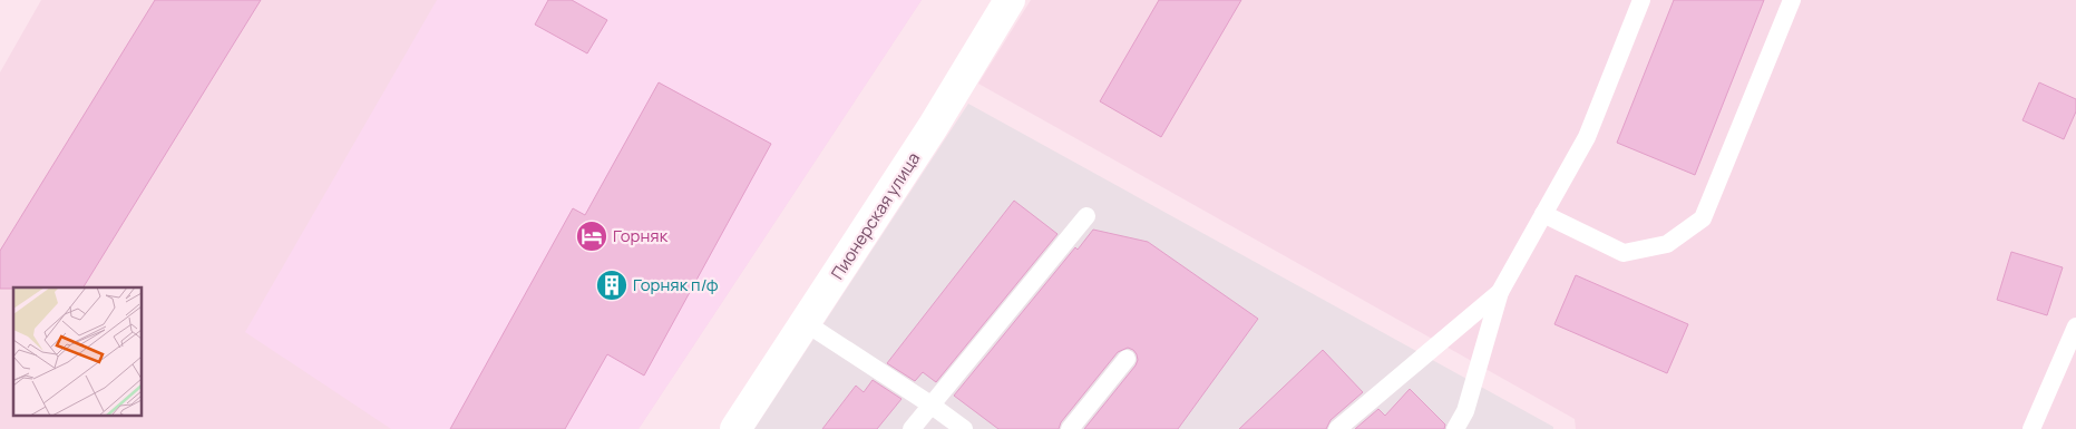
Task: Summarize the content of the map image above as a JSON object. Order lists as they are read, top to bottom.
{
  "streets": {
    "main road": ["Пионерская улица"]
  },
  "places": {
    "hotel": ["Горняк"],
    "building": ["Горняк п/ф"]
  }
}
